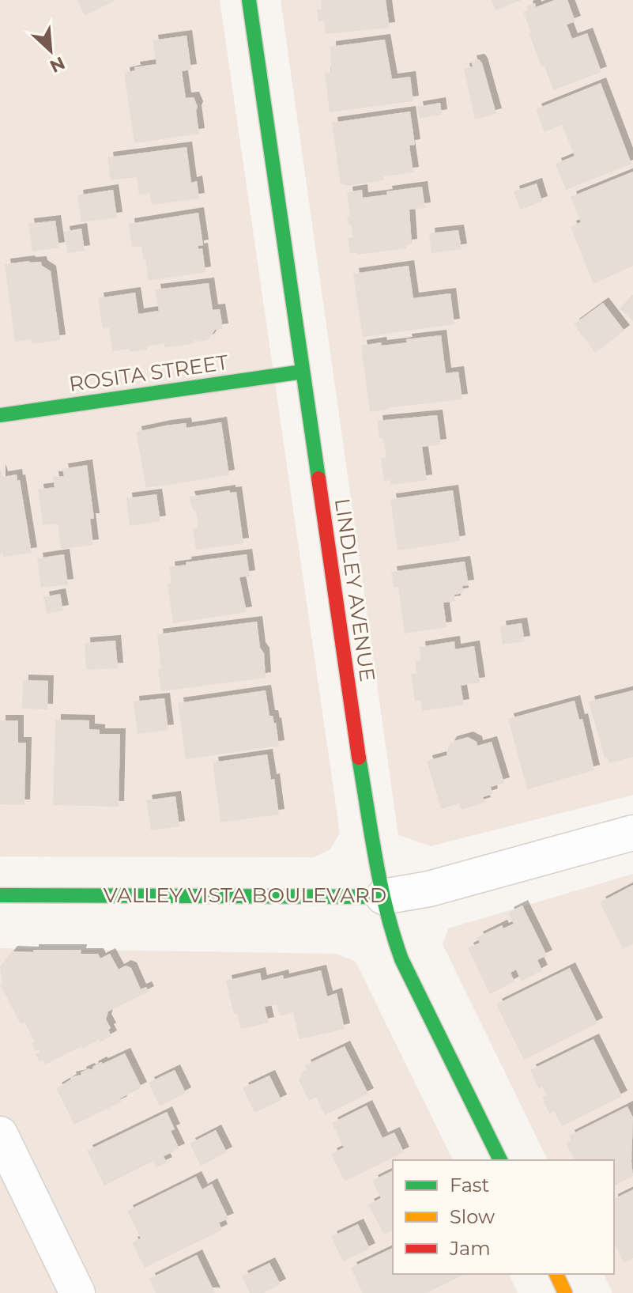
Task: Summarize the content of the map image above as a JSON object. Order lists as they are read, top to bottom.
{
  "streets": {
    "street": ["ROSITA STREET", "LINDLEY AVENUE", "VALLEY VISTA BOULEVARD"]
  },
  "crossings": [
    ["ROSITA STREET", "LINDLEY AVENUE"],
    ["LINDLEY AVENUE", "VALLEY VISTA BOULEVARD"]
  ],
  "legend": ["Fast", "Slow", "Jam"],
  "north": "bottom right"
}
